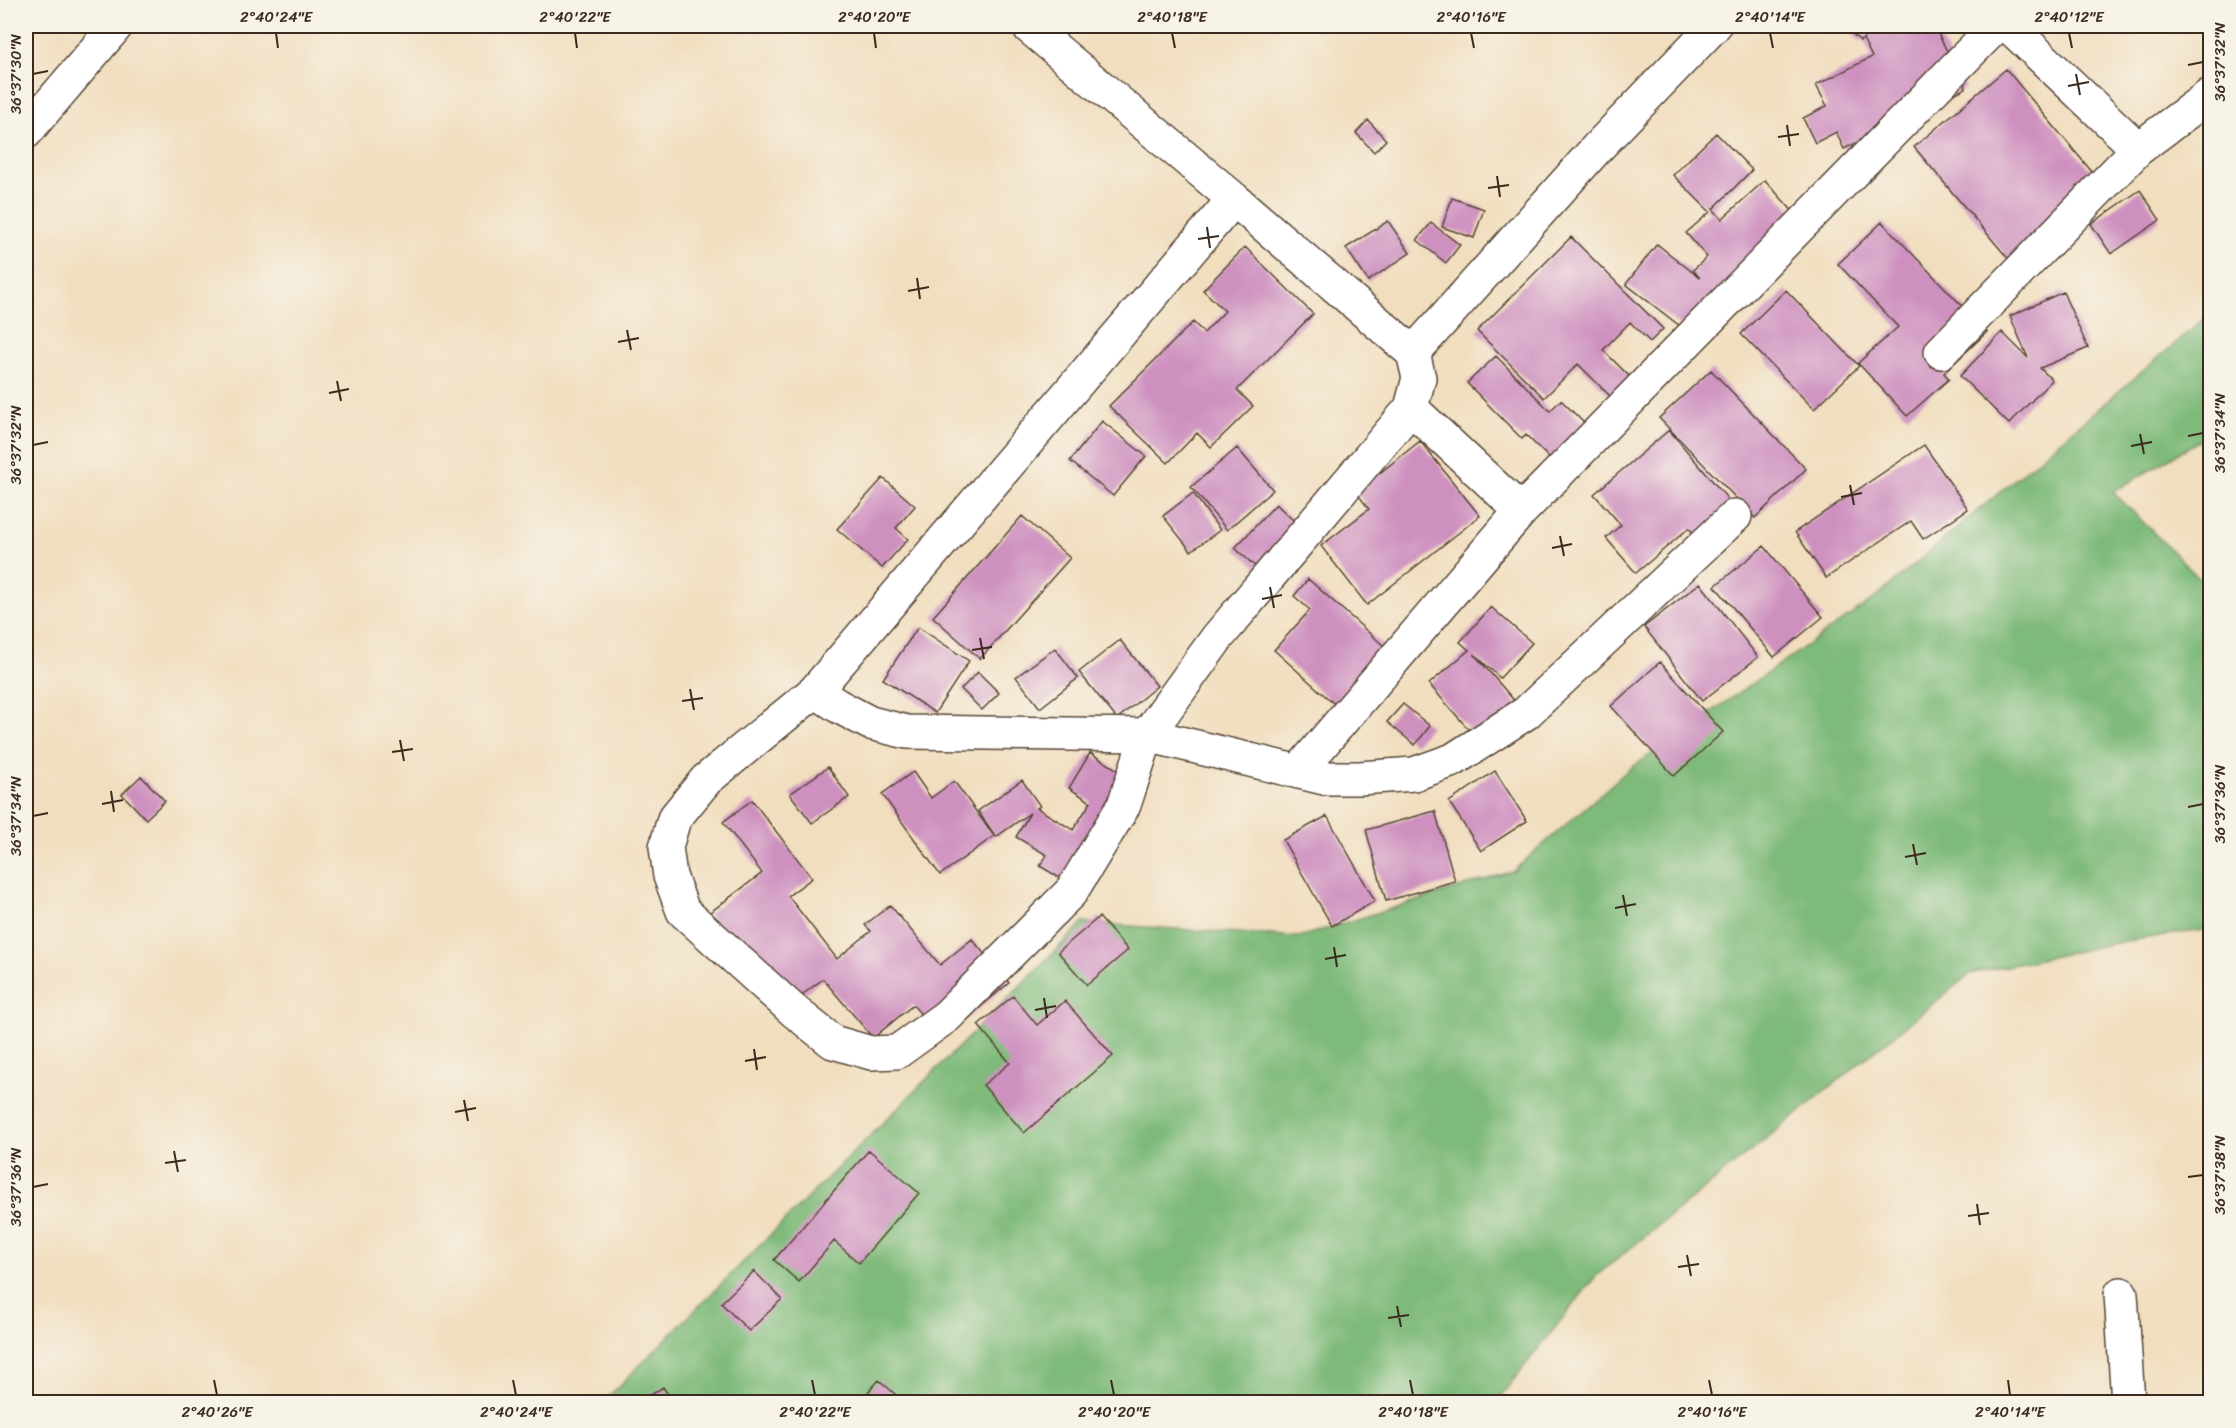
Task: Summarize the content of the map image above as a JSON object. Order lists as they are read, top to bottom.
{
  "coordinates": [
    "2°40'24\"E",
    "2°40'22\"E",
    "2°40'20\"E",
    "2°40'18\"E",
    "2°40'16\"E",
    "2°40'14\"E",
    "2°40'12\"E",
    "36°37'32\"N",
    "36°37'30\"N",
    "36°37'34\"N",
    "36°37'36\"N",
    "36°37'38\"N",
    "2°40'26\"E"
  ]
}
